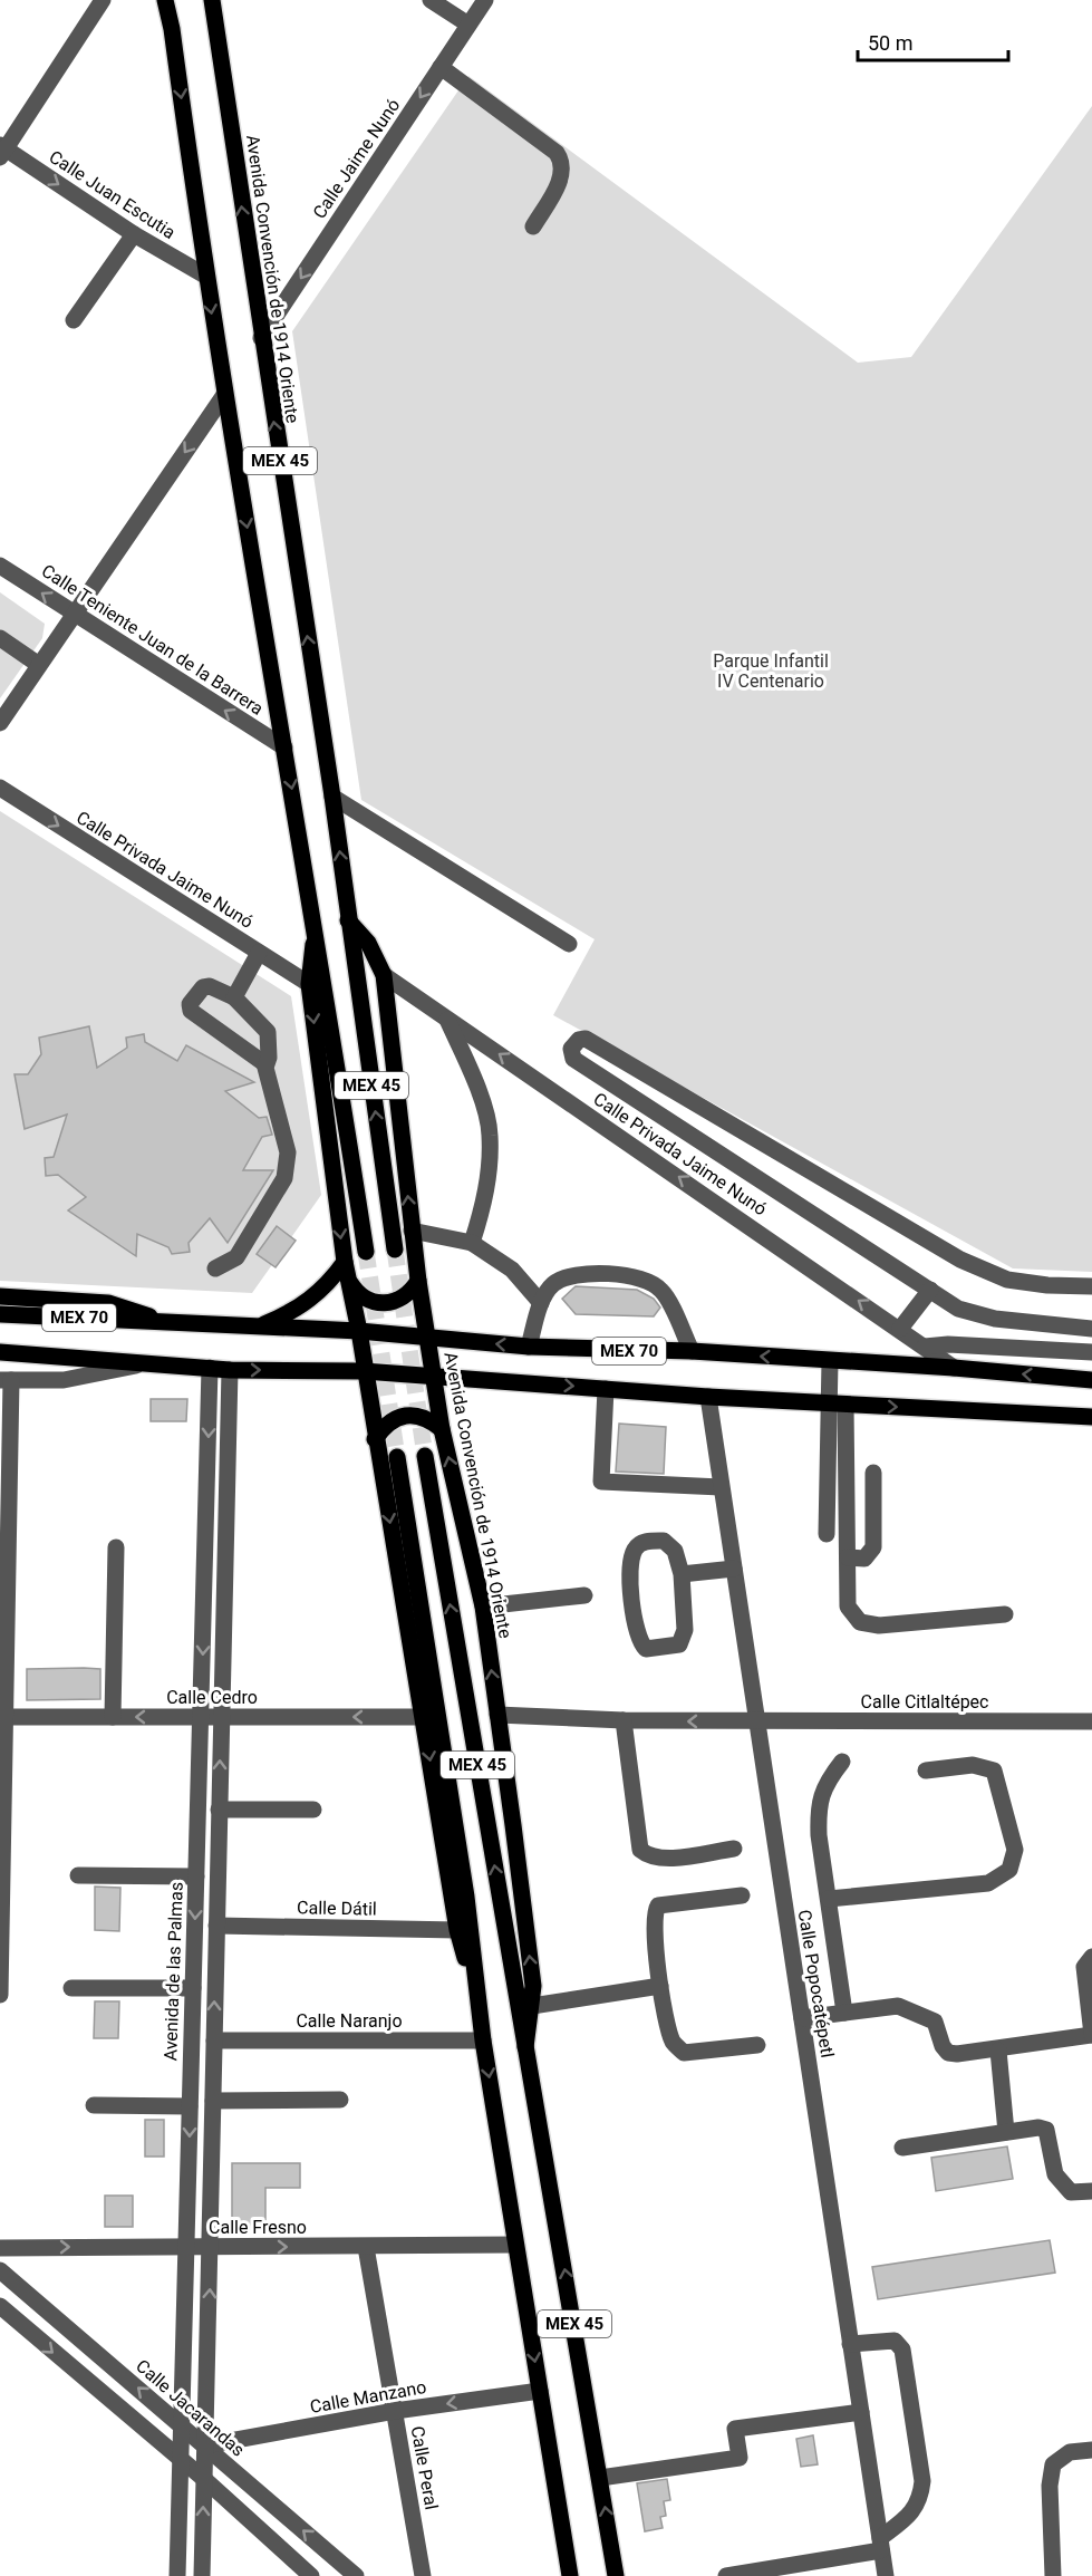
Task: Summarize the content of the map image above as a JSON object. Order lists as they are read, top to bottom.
{
  "streets": {
    "main road": ["Avenida Convención de 1914 Oriente", "MEX 45", "MEX 70"],
    "street": [
      "Calle Jaime Nunó",
      "Calle Juan Escutia",
      "Calle Teniente Juan de la Barrera",
      "Calle Privada Jaime Nunó",
      "Calle Cedro",
      "Calle Citlaltépec",
      "Calle Dátil",
      "Avenida de las Palmas",
      "Calle Popocatépetl",
      "Calle Naranjo",
      "Calle Fresno",
      "Calle Manzano",
      "Calle Jacarandas",
      "Calle Peral"
    ]
  },
  "crossings": [
    ["Calle Jaime Nunó", "Avenida Convención de 1914 Oriente"],
    ["Calle Juan Escutia", "MEX 45"],
    ["Avenida Convención de 1914 Oriente", "Calle Privada Jaime Nunó"],
    ["Avenida Convención de 1914 Oriente", "MEX 70"],
    ["MEX 45", "Calle Teniente Juan de la Barrera"],
    ["MEX 45", "Calle Naranjo"],
    ["MEX 45", "Calle Fresno"],
    ["MEX 45", "Calle Manzano"],
    ["Calle Privada Jaime Nunó", "MEX 70"],
    ["MEX 70", "Avenida de las Palmas"],
    ["MEX 70", "Calle Popocatépetl"],
    ["Calle Cedro", "Avenida de las Palmas"],
    ["Calle Citlaltépec", "Calle Popocatépetl"],
    ["Avenida de las Palmas", "Calle Fresno"],
    ["Avenida de las Palmas", "Calle Jacarandas"],
    ["Calle Fresno", "Calle Peral"],
    ["Calle Manzano", "Calle Jacarandas"],
    ["Calle Manzano", "Calle Peral"]
  ],
  "one_way": [
    "Calle Jaime Nunó",
    "Calle Juan Escutia",
    "Calle Teniente Juan de la Barrera",
    "Calle Manzano"
  ],
  "parks": ["Parque Infantil IV Centenario"],
  "scale_bar": "50 m"
}
